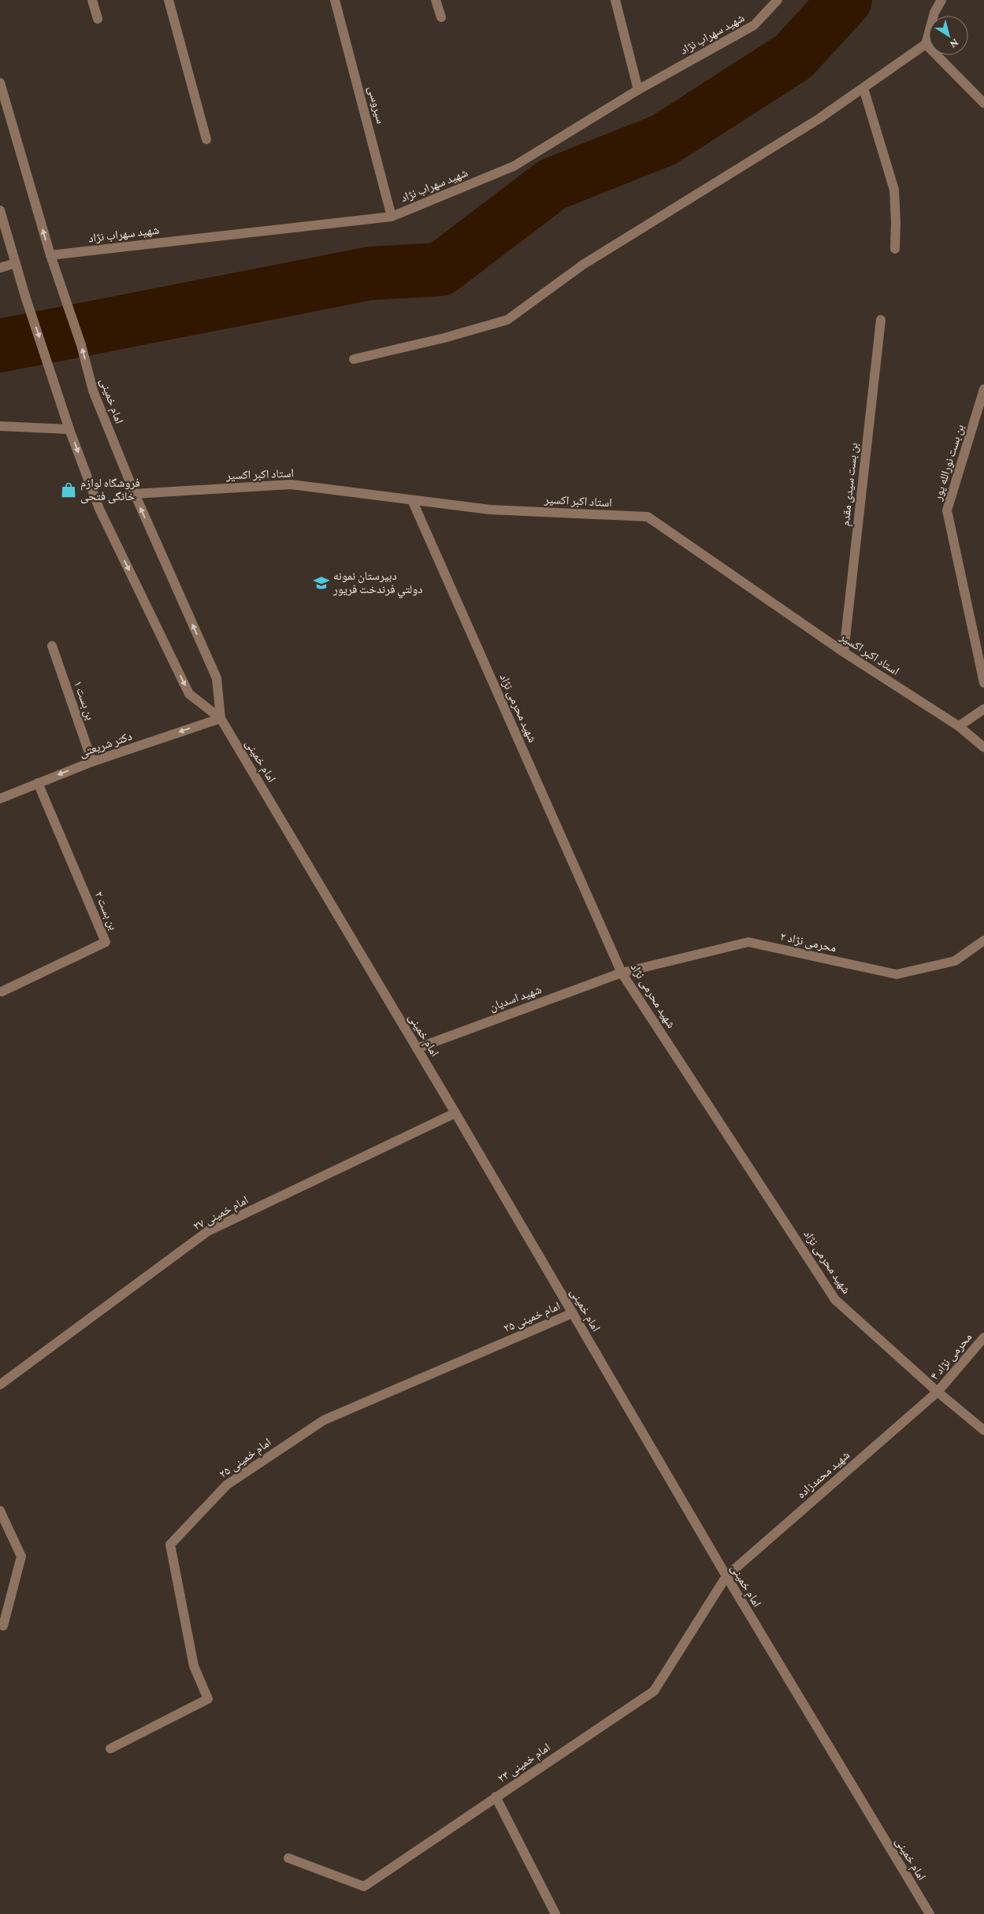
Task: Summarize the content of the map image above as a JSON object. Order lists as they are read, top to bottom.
{
  "streets": {
    "street": [
      "شهید سهراب نژاد",
      "سیروسی",
      "امام خمینی",
      "بن بست نورالله پور",
      "استاد اکبر اکسیر",
      "بن بست سیدی مقدم",
      "بن بست ۱",
      "شهید محرمی نژاد",
      "دکتر شریعتی",
      "بن بست ۲",
      "محرمی نژاد ۲",
      "شهید اسدیان",
      "امام خمینی ۲۷",
      "امام خمینی ۲۵",
      "محرمی نژاد ۴",
      "شهید محمدزاده",
      "امام خمینی ۲۳"
    ]
  },
  "crossings": [
    ["شهید سهراب نژاد", "سیروسی"],
    ["شهید سهراب نژاد", "امام خمینی"],
    ["امام خمینی", "استاد اکبر اکسیر"],
    ["امام خمینی", "دکتر شریعتی"],
    ["امام خمینی", "شهید اسدیان"],
    ["امام خمینی", "امام خمینی ۲۷"],
    ["امام خمینی", "امام خمینی ۲۵"],
    ["امام خمینی", "شهید محمدزاده"],
    ["امام خمینی", "امام خمینی ۲۳"],
    ["استاد اکبر اکسیر", "بن بست سیدی مقدم"],
    ["استاد اکبر اکسیر", "شهید محرمی نژاد"],
    ["بن بست ۱", "دکتر شریعتی"],
    ["شهید محرمی نژاد", "محرمی نژاد ۲"],
    ["شهید محرمی نژاد", "شهید اسدیان"],
    ["شهید محرمی نژاد", "محرمی نژاد ۴"],
    ["شهید محرمی نژاد", "شهید محمدزاده"],
    ["دکتر شریعتی", "بن بست ۲"],
    ["محرمی نژاد ۲", "شهید اسدیان"],
    ["محرمی نژاد ۴", "شهید محمدزاده"],
    ["شهید محمدزاده", "امام خمینی ۲۳"]
  ],
  "one_way": ["دکتر شریعتی"],
  "places": {
    "shop": ["فروشگاه لوازم خانگی فتحی"],
    "school or university": ["دبیرستان نمونه دولتي فرندخت فريور"]
  },
  "north": "bottom right"
}
